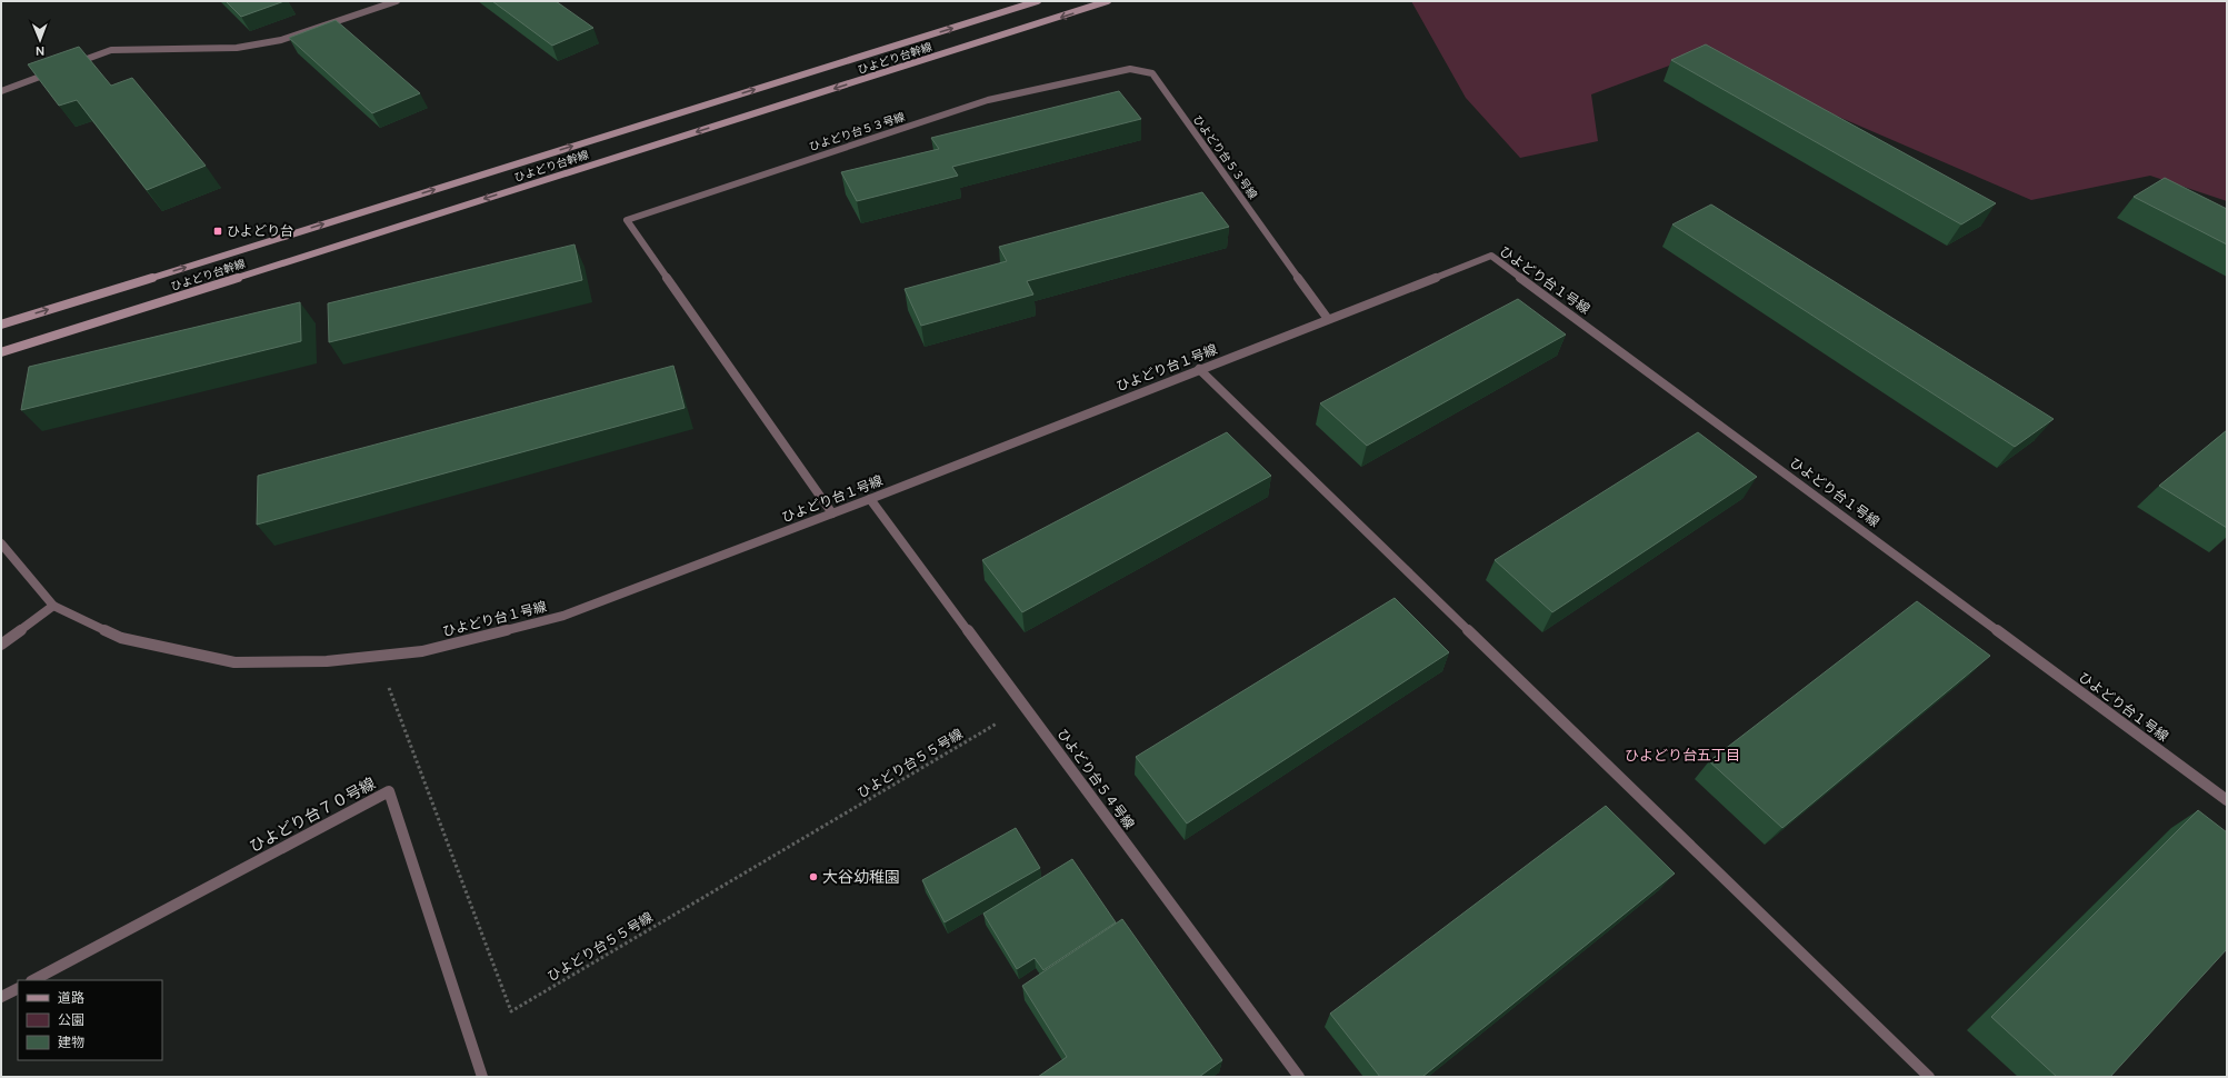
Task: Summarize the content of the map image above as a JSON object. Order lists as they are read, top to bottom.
{
  "streets": {
    "street": [
      "ひよどり台幹線",
      "ひよどり台５３号線",
      "ひよどり台１号線",
      "ひよどり台５４号線",
      "ひよどり台７０号線"
    ],
    "path": ["ひよどり台５５号線"]
  },
  "crossings": [
    ["ひよどり台５３号線", "ひよどり台１号線"],
    ["ひよどり台１号線", "ひよどり台５５号線"],
    ["ひよどり台１号線", "ひよどり台５４号線"],
    ["ひよどり台５５号線", "ひよどり台５４号線"]
  ],
  "districts": ["ひよどり台五丁目"],
  "places": {
    "transit": ["ひよどり台"],
    "other": ["大谷幼稚園"]
  },
  "legend": ["道路", "公園", "建物"],
  "north": "bottom"
}
